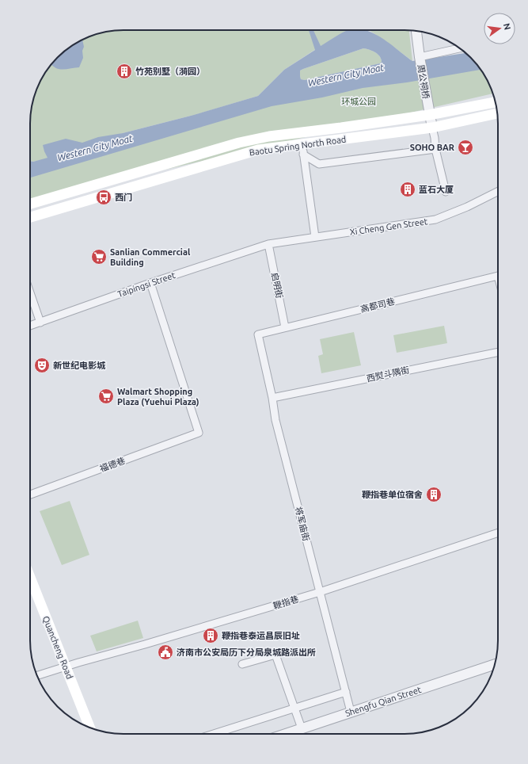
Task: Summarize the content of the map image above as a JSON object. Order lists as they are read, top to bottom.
{
  "streets": {
    "main road": ["Baotu Spring North Road", "Quancheng Road"],
    "street": [
      "周公祠桥",
      "Xi Cheng Gen Street",
      "Taipingsi Street",
      "启明街",
      "高都司巷",
      "西熨斗隅街",
      "福德巷",
      "将军庙街",
      "鞭指巷",
      "Shengfu Qian Street"
    ]
  },
  "crossings": [
    ["周公祠桥", "Baotu Spring North Road"],
    ["Xi Cheng Gen Street", "Taipingsi Street"],
    ["Xi Cheng Gen Street", "启明街"],
    ["Taipingsi Street", "启明街"],
    ["Taipingsi Street", "福德巷"],
    ["启明街", "高都司巷"],
    ["高都司巷", "将军庙街"],
    ["西熨斗隅街", "将军庙街"],
    ["将军庙街", "鞭指巷"],
    ["将军庙街", "Shengfu Qian Street"],
    ["鞭指巷", "Quancheng Road"]
  ],
  "water": ["Western City Moat"],
  "parks": ["环城公园"],
  "places": {
    "building": [
      "竹苑别墅（漪园）",
      "蓝石大厦",
      "鞭指巷单位宿舍",
      "鞭指巷泰运昌辰旧址"
    ],
    "bar": ["SOHO BAR"],
    "bus stop": ["西门"],
    "supermarket": ["Sanlian Commercial Building", "Walmart Shopping Plaza (Yuehui Plaza)"],
    "theatre": ["新世纪电影城"],
    "public building": ["济南市公安局历下分局泉城路派出所"]
  },
  "north": "right"
}
